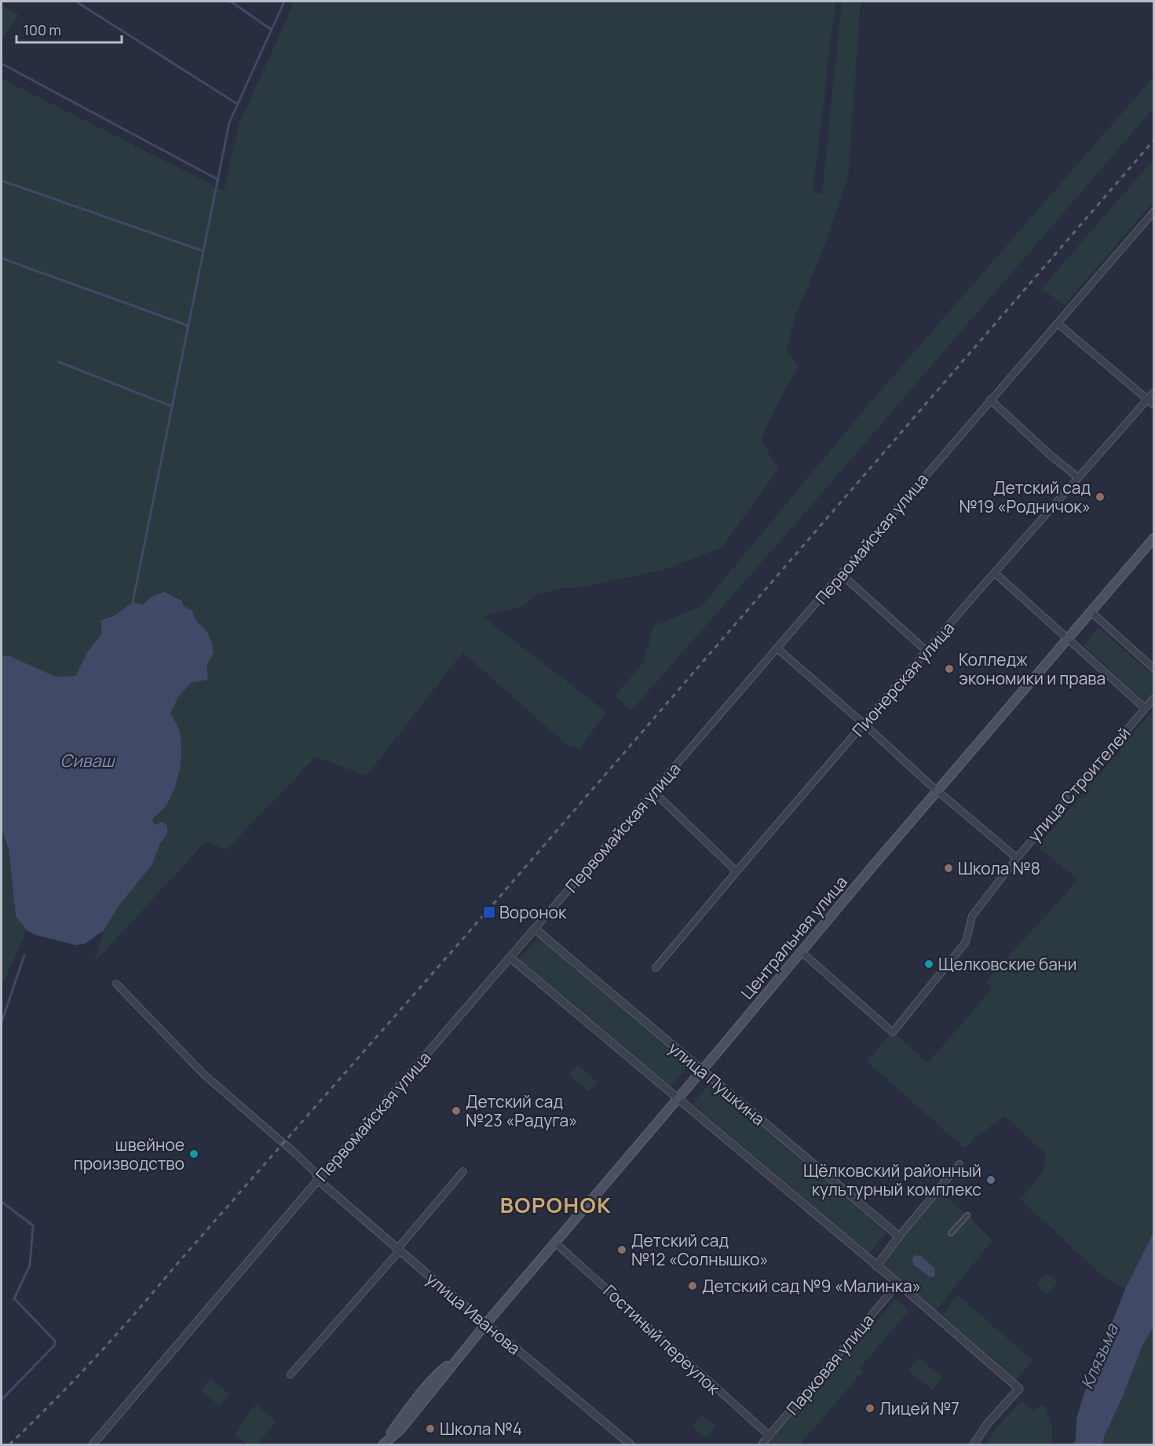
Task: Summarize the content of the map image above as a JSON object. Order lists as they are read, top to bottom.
{
  "streets": {
    "main road": ["Центральная улица"],
    "street": [
      "Первомайская улица",
      "Пионерская улица",
      "улица Строителей",
      "улица Пушкина",
      "улица Иванова",
      "Гостиный переулок",
      "Парковая улица"
    ]
  },
  "crossings": [
    ["Первомайская улица", "улица Пушкина"],
    ["Первомайская улица", "улица Иванова"],
    ["улица Строителей", "Центральная улица"],
    ["Центральная улица", "улица Пушкина"],
    ["Центральная улица", "улица Иванова"],
    ["Центральная улица", "Гостиный переулок"],
    ["Гостиный переулок", "Парковая улица"]
  ],
  "districts": ["ВОРОНОК"],
  "water": ["Сиваш", "Клязьма"],
  "places": {
    "other": [
      "Детский сад №19 «Родничок»",
      "Колледж экономики и права",
      "Школа №8",
      "Щелковские бани",
      "Детский сад №23 «Радуга»",
      "швейное производство",
      "Щёлковский районный культурный комплекс",
      "Детский сад №12 «Солнышко»",
      "Детский сад №9 «Малинка»",
      "Лицей №7",
      "Школа №4"
    ],
    "transit": ["Воронок"]
  },
  "scale_bar": "100 m"
}
